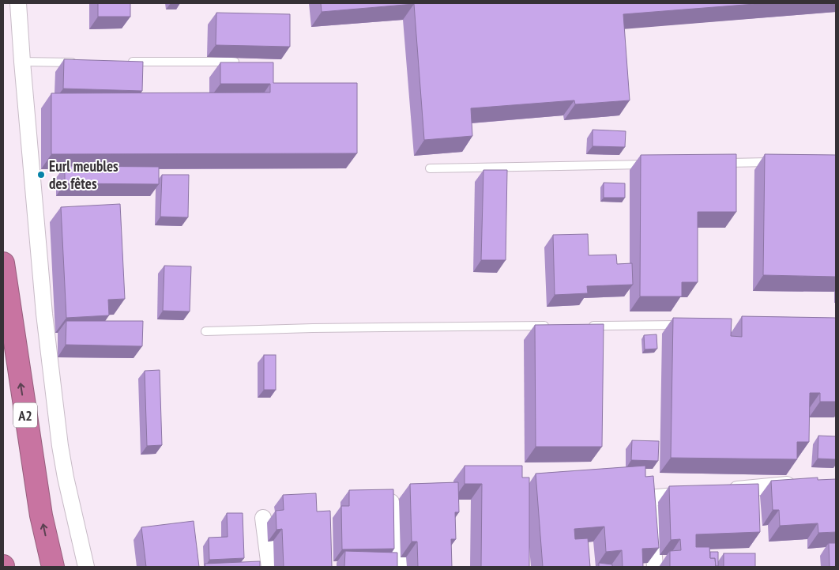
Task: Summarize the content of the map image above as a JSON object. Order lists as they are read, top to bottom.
{
  "streets": {
    "highway": ["A2"]
  },
  "places": ["Eurl meubles des fêtes"]
}
